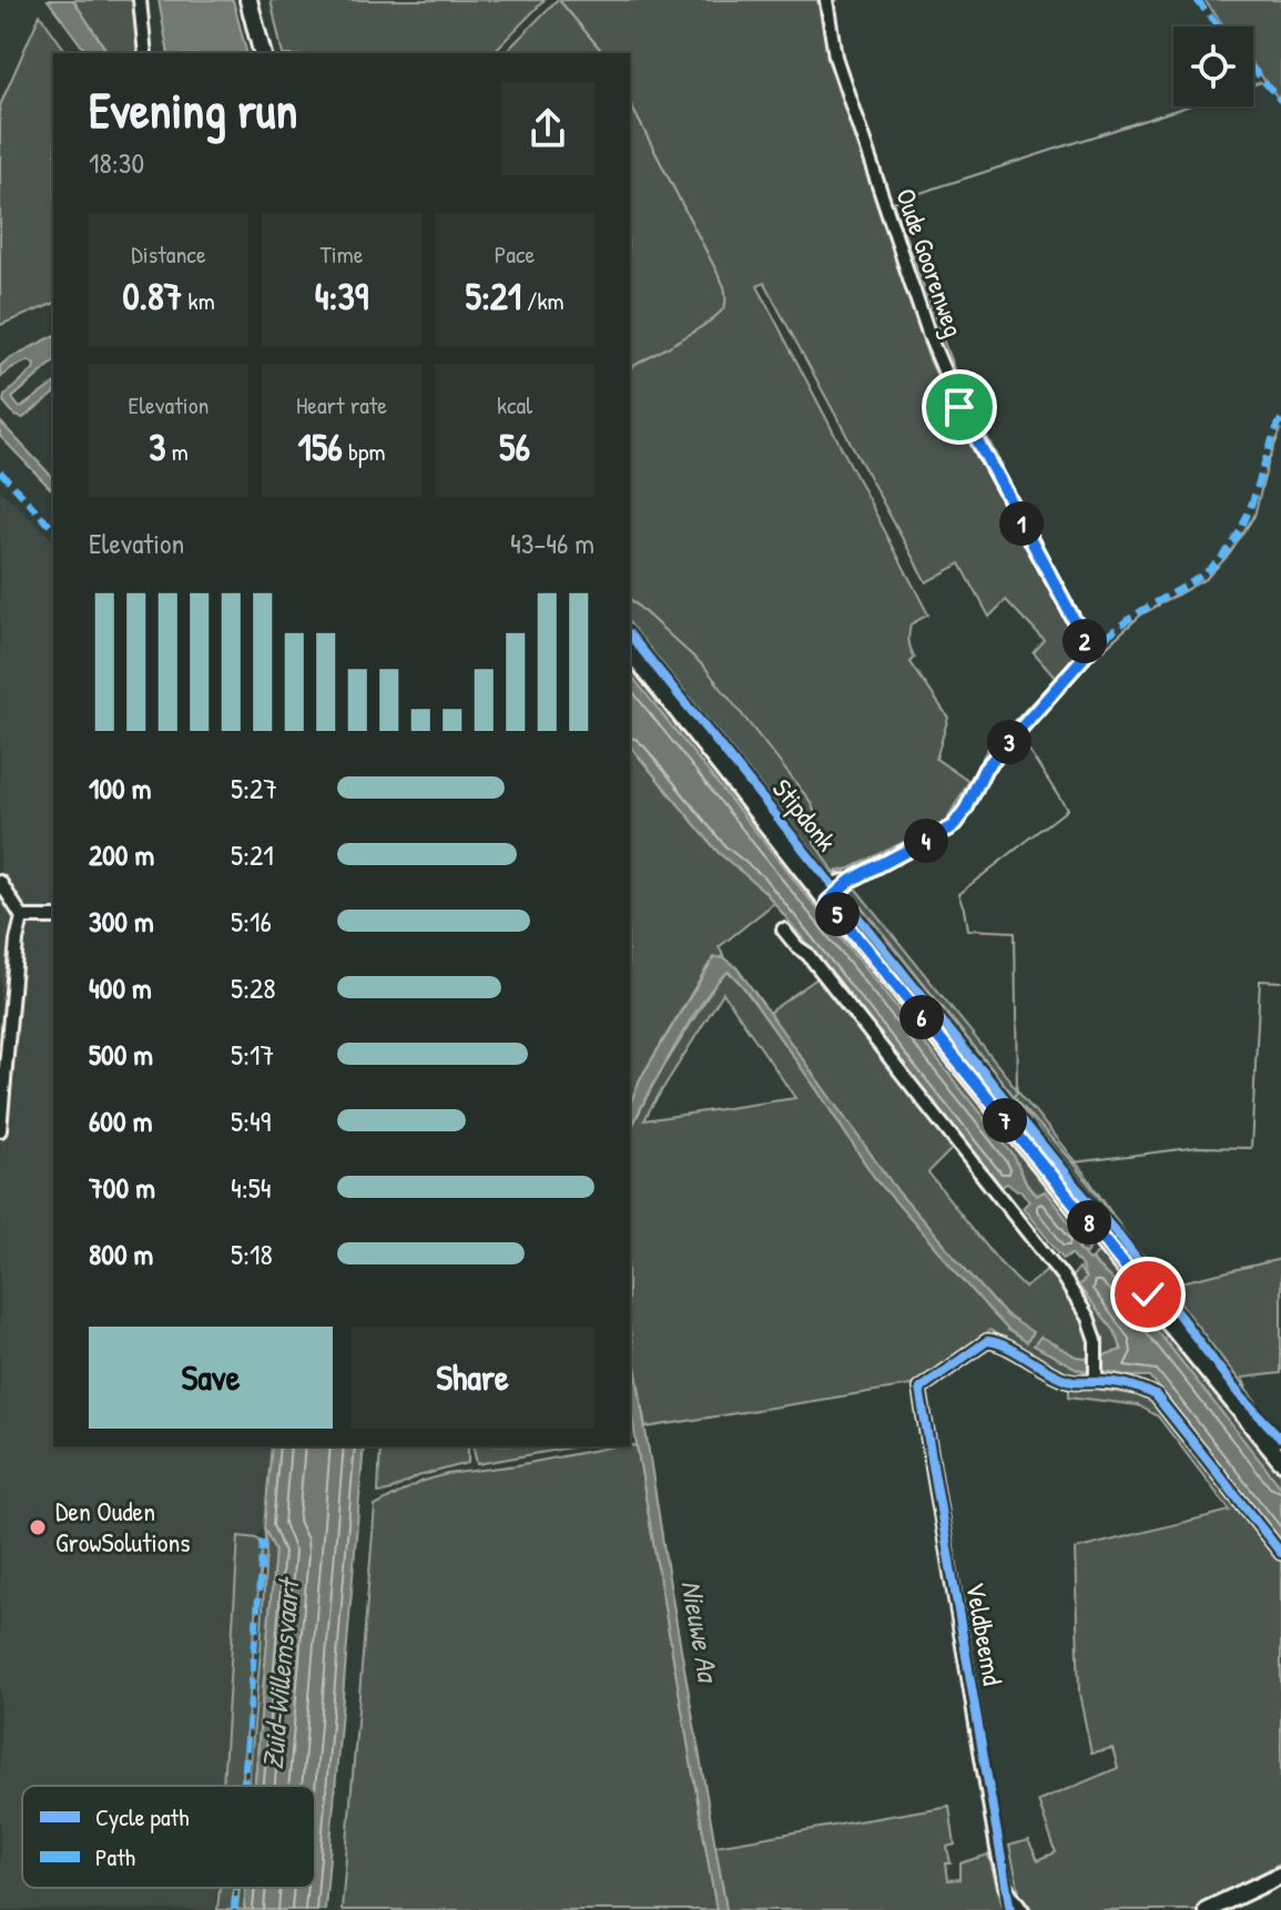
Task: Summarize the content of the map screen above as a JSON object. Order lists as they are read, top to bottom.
{
  "streets": {
    "main road": ["Stipdonk"],
    "street": ["Oude Goorenweg", "Veldbeemd"]
  },
  "crossings": [
    ["Oude Goorenweg", "Stipdonk"]
  ],
  "water": ["Nieuwe Aa", "Zuid-Willemsvaart"],
  "places": ["Den Ouden GrowSolutions"],
  "legend": ["Cycle path", "Path"],
  "page": {
    "heading": ["Evening run", "18:30"],
    "stats": [
      ["Distance", "0.87 km"],
      ["Time", "4:39"],
      ["Pace", "5:21 /km"],
      ["Elevation", "3 m"],
      ["Heart rate", "156 bpm"],
      ["kcal", "56"]
    ],
    "pins": [
      "1",
      "2",
      "3",
      "4",
      "5",
      "6",
      "7",
      "8"
    ],
    "chart": ["Elevation", "43–46 m"],
    "list": [
      {
        "name": "100 m",
        "note": "5:27"
      },
      {
        "name": "200 m",
        "note": "5:21"
      },
      {
        "name": "300 m",
        "note": "5:16"
      },
      {
        "name": "400 m",
        "note": "5:28"
      },
      {
        "name": "500 m",
        "note": "5:17"
      },
      {
        "name": "600 m",
        "note": "5:49"
      },
      {
        "name": "700 m",
        "note": "4:54"
      },
      {
        "name": "800 m",
        "note": "5:18"
      }
    ],
    "buttons": ["Save", "Share"]
  }
}
